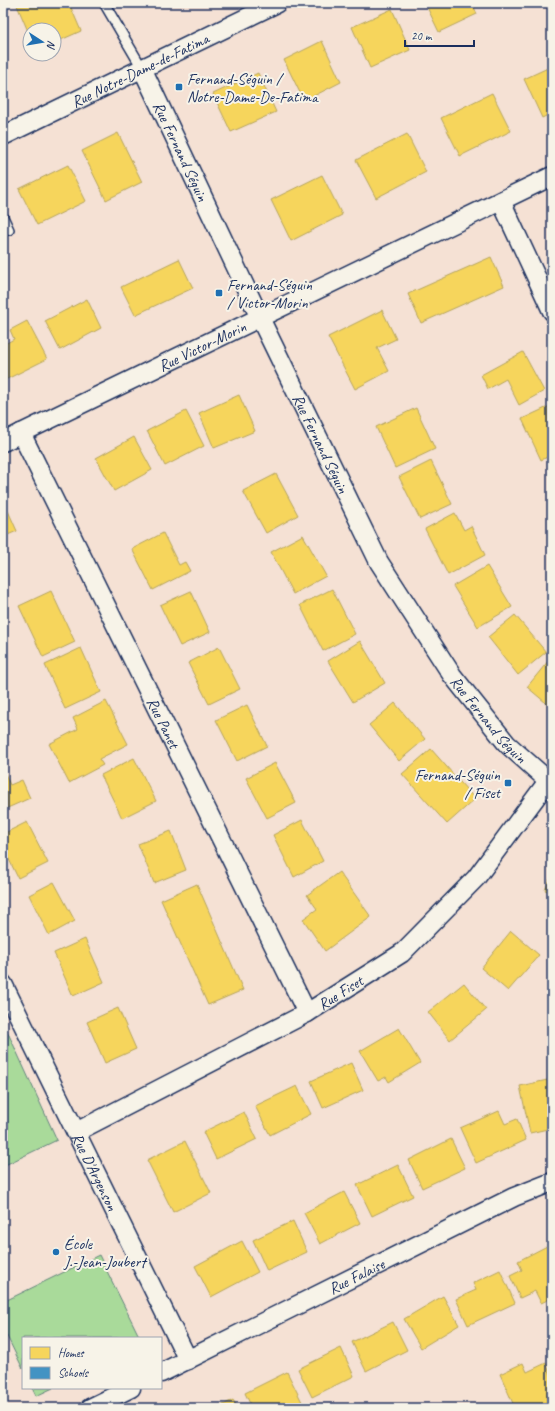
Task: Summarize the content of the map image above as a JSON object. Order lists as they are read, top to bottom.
{
  "streets": {
    "street": [
      "Rue Notre-Dame-de-Fatima",
      "Rue Fernand Séguin",
      "Rue Victor-Morin",
      "Rue Panet",
      "Rue Fiset",
      "Rue D'Argenson",
      "Rue Falaise"
    ]
  },
  "crossings": [
    ["Rue Notre-Dame-de-Fatima", "Rue Fernand Séguin"],
    ["Rue Fernand Séguin", "Rue Victor-Morin"],
    ["Rue Fernand Séguin", "Rue Fiset"],
    ["Rue Victor-Morin", "Rue Panet"],
    ["Rue Panet", "Rue Fiset"],
    ["Rue Fiset", "Rue D'Argenson"],
    ["Rue D'Argenson", "Rue Falaise"]
  ],
  "places": {
    "transit": ["Fernand-Séguin / Notre-Dame-De-Fatima", "Fernand-Séguin / Victor-Morin", "Fernand-Séguin / Fiset"],
    "other": ["École J.-Jean-Joubert"]
  },
  "legend": ["Homes", "Schools"],
  "scale_bar": "20 m",
  "north": "right"
}
